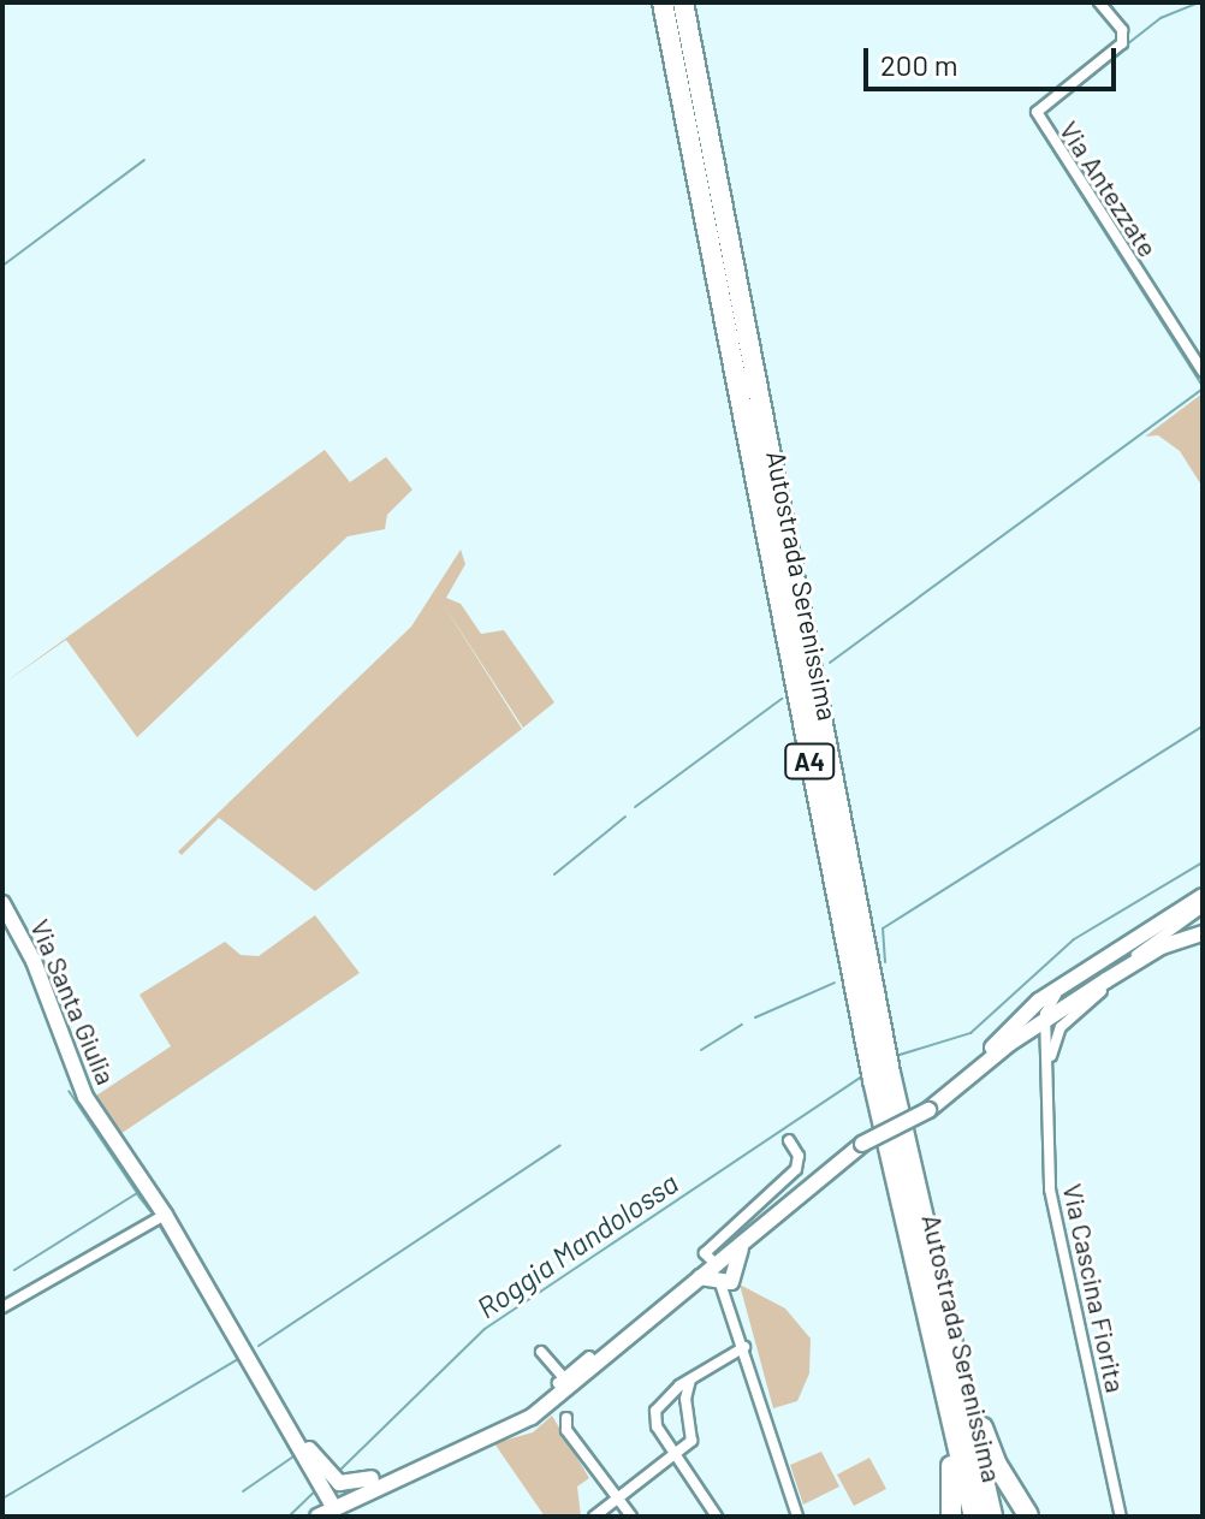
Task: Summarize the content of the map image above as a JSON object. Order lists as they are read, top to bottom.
{
  "streets": {
    "highway": ["Autostrada Serenissima", "A4"],
    "street": ["Via Antezzate", "Via Santa Giulia", "Via Cascina Fiorita"]
  },
  "water": ["Roggia Mandolossa"],
  "scale_bar": "200 m"
}
